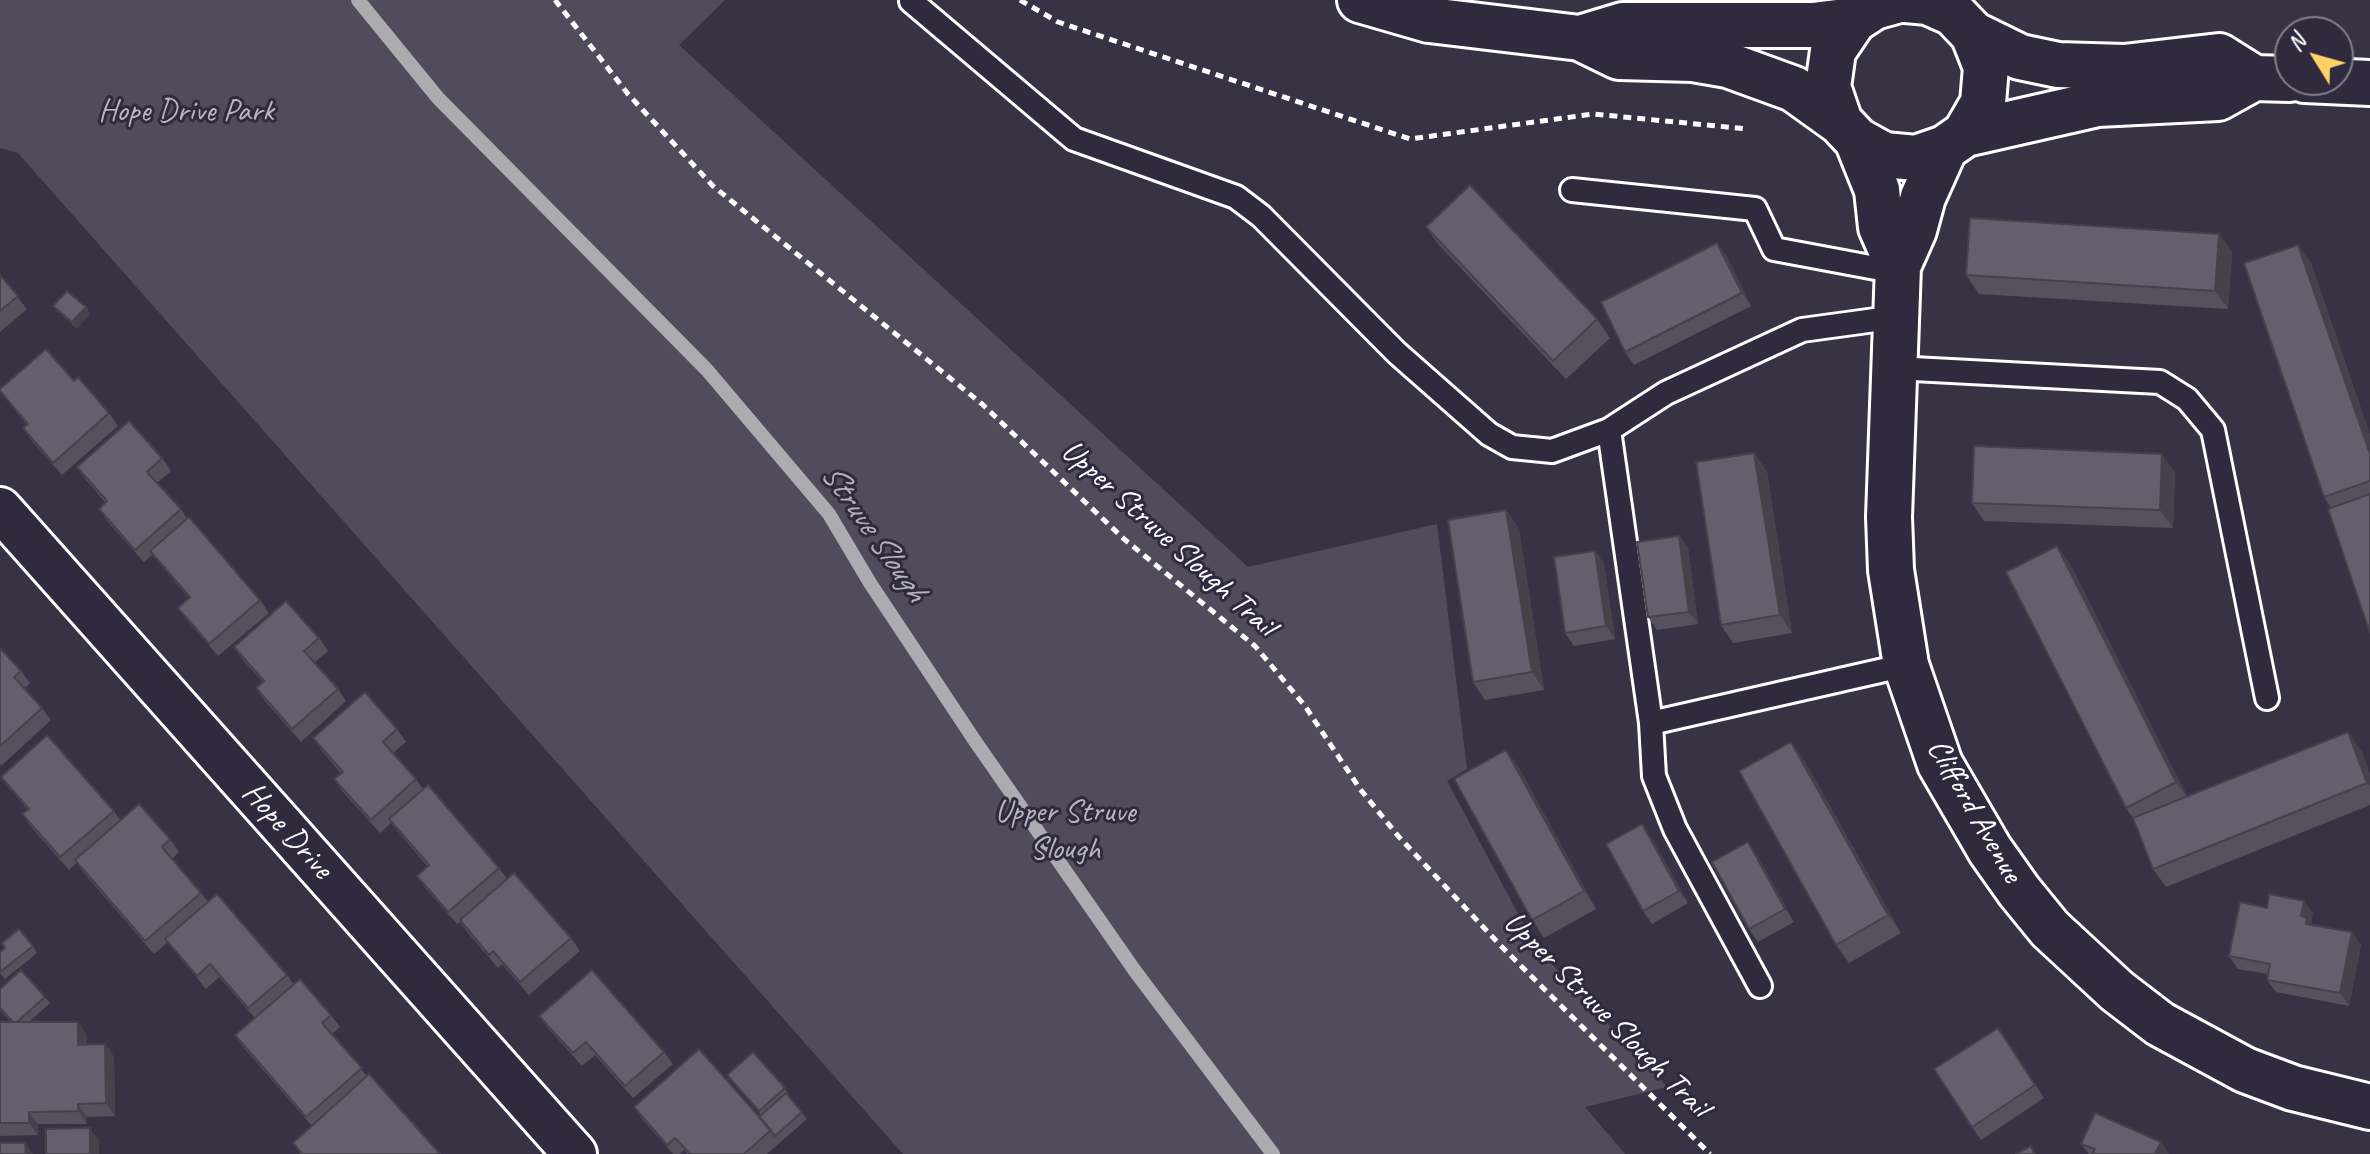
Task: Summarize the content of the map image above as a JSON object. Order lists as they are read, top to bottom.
{
  "streets": {
    "street": ["Clifford Avenue", "Hope Drive"],
    "path": ["Upper Struve Slough Trail"]
  },
  "water": ["Struve Slough"],
  "parks": ["Hope Drive Park", "Upper Struve Slough"],
  "north": "top left"
}
